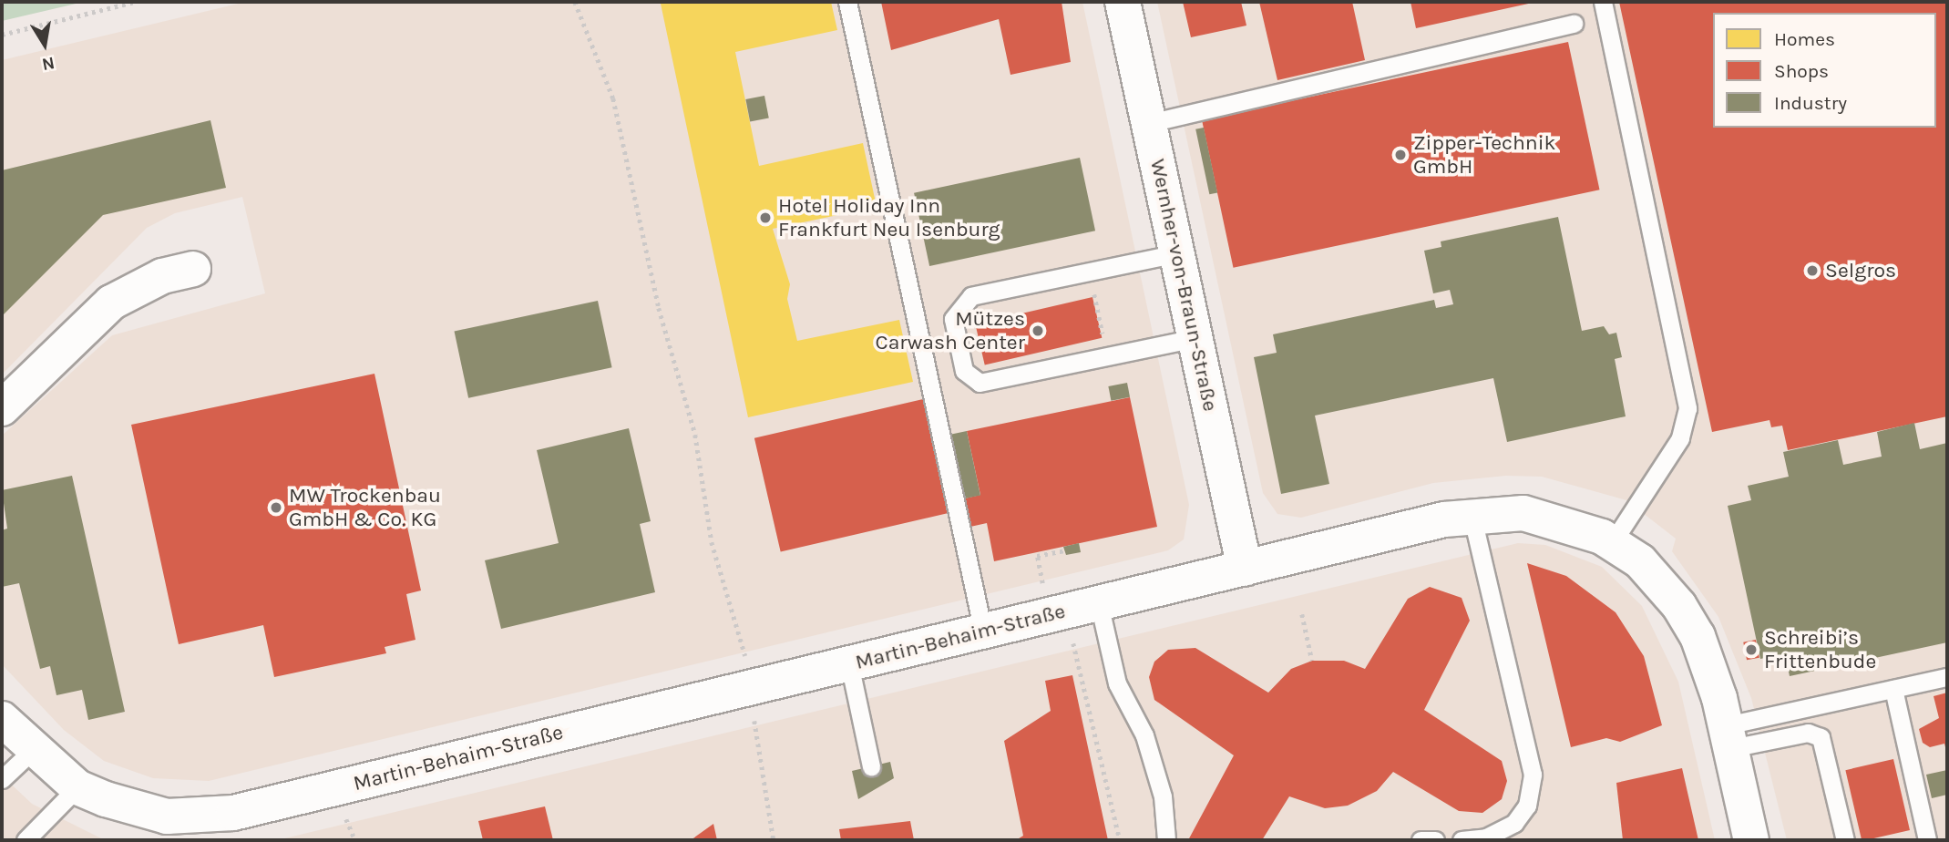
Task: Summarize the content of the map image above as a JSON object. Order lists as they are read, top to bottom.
{
  "streets": {
    "street": ["Wernher-von-Braun-Straße", "Martin-Behaim-Straße"]
  },
  "crossings": [
    ["Wernher-von-Braun-Straße", "Martin-Behaim-Straße"]
  ],
  "places": [
    "Zipper-Technik GmbH",
    "Hotel Holiday Inn Frankfurt Neu Isenburg",
    "Selgros",
    "Mützes Carwash Center",
    "MW Trockenbau GmbH & Co. KG",
    "Schreibi’s Frittenbude"
  ],
  "legend": ["Homes", "Shops", "Industry"],
  "north": "bottom"
}
